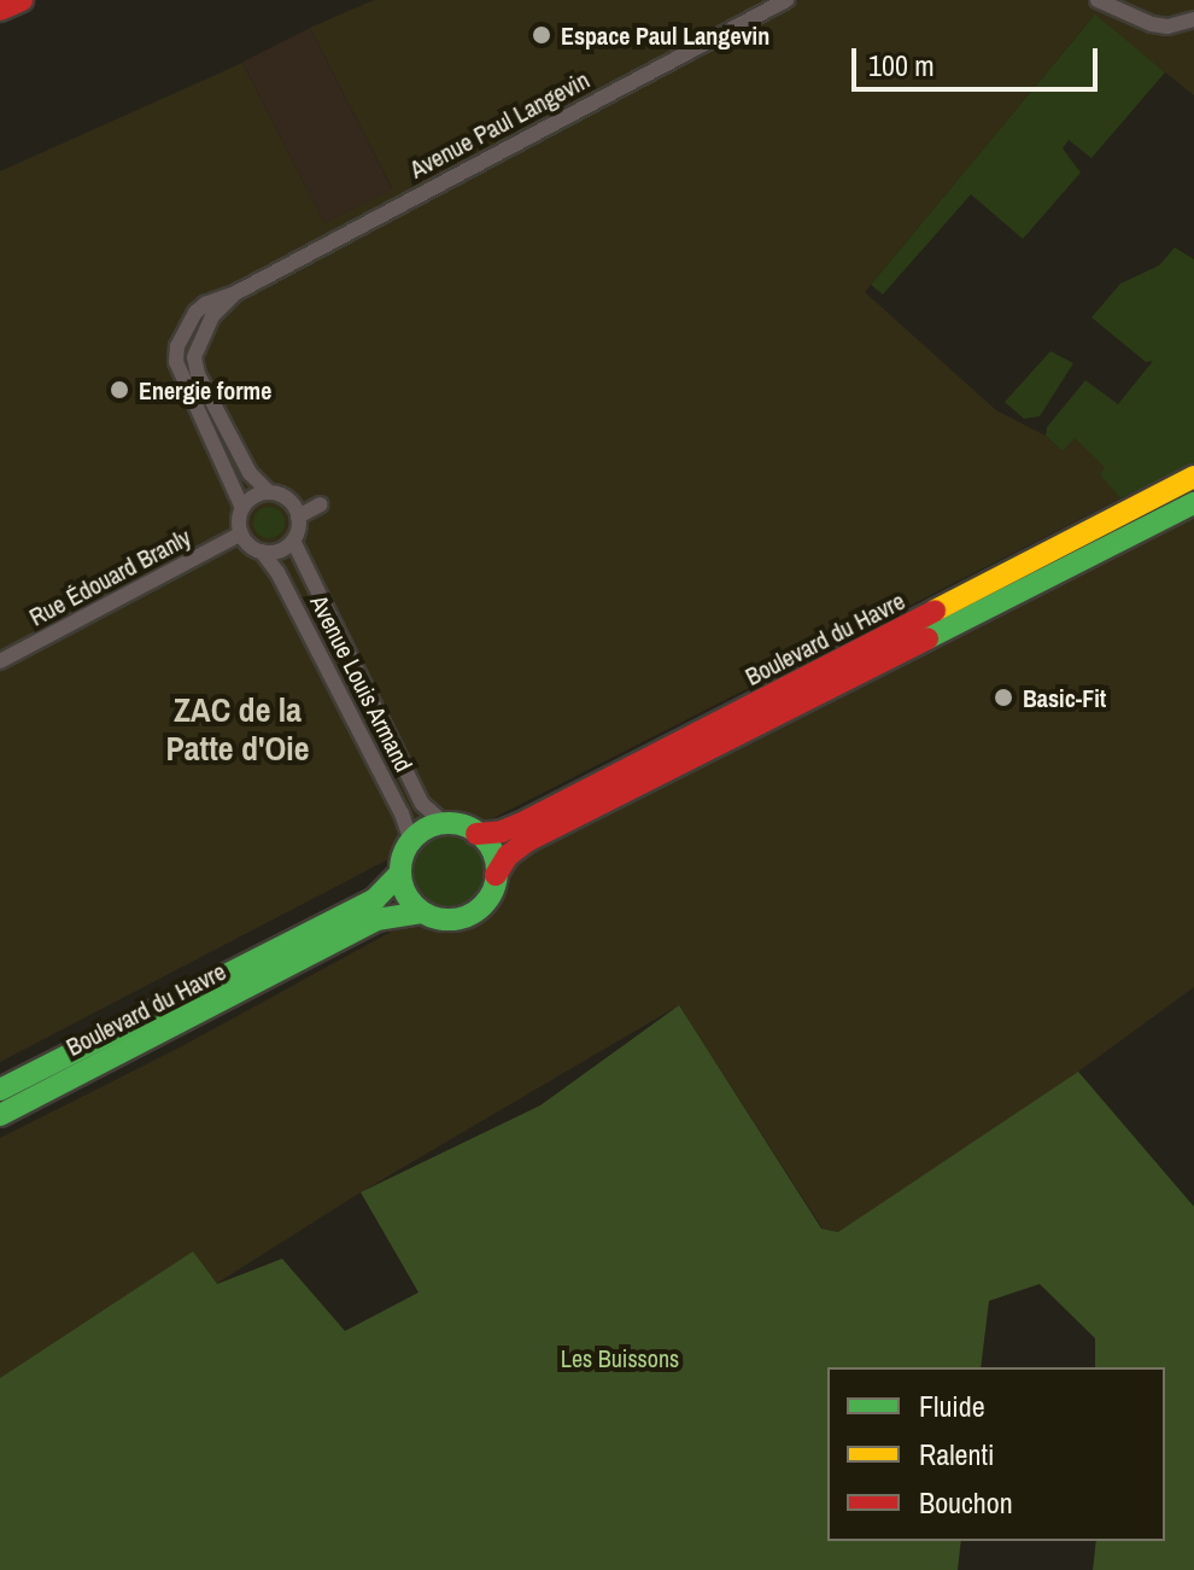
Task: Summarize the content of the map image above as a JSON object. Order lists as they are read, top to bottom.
{
  "streets": {
    "main road": ["Boulevard du Havre"],
    "street": ["Avenue Paul Langevin", "Rue Édouard Branly", "Avenue Louis Armand"]
  },
  "crossings": [
    ["Rue Édouard Branly", "Avenue Louis Armand"],
    ["Boulevard du Havre", "Avenue Louis Armand"]
  ],
  "districts": ["ZAC de la Patte d'Oie"],
  "parks": ["Les Buissons"],
  "places": ["Espace Paul Langevin", "Energie forme", "Basic-Fit"],
  "legend": ["Fluide", "Ralenti", "Bouchon"],
  "scale_bar": "100 m"
}
